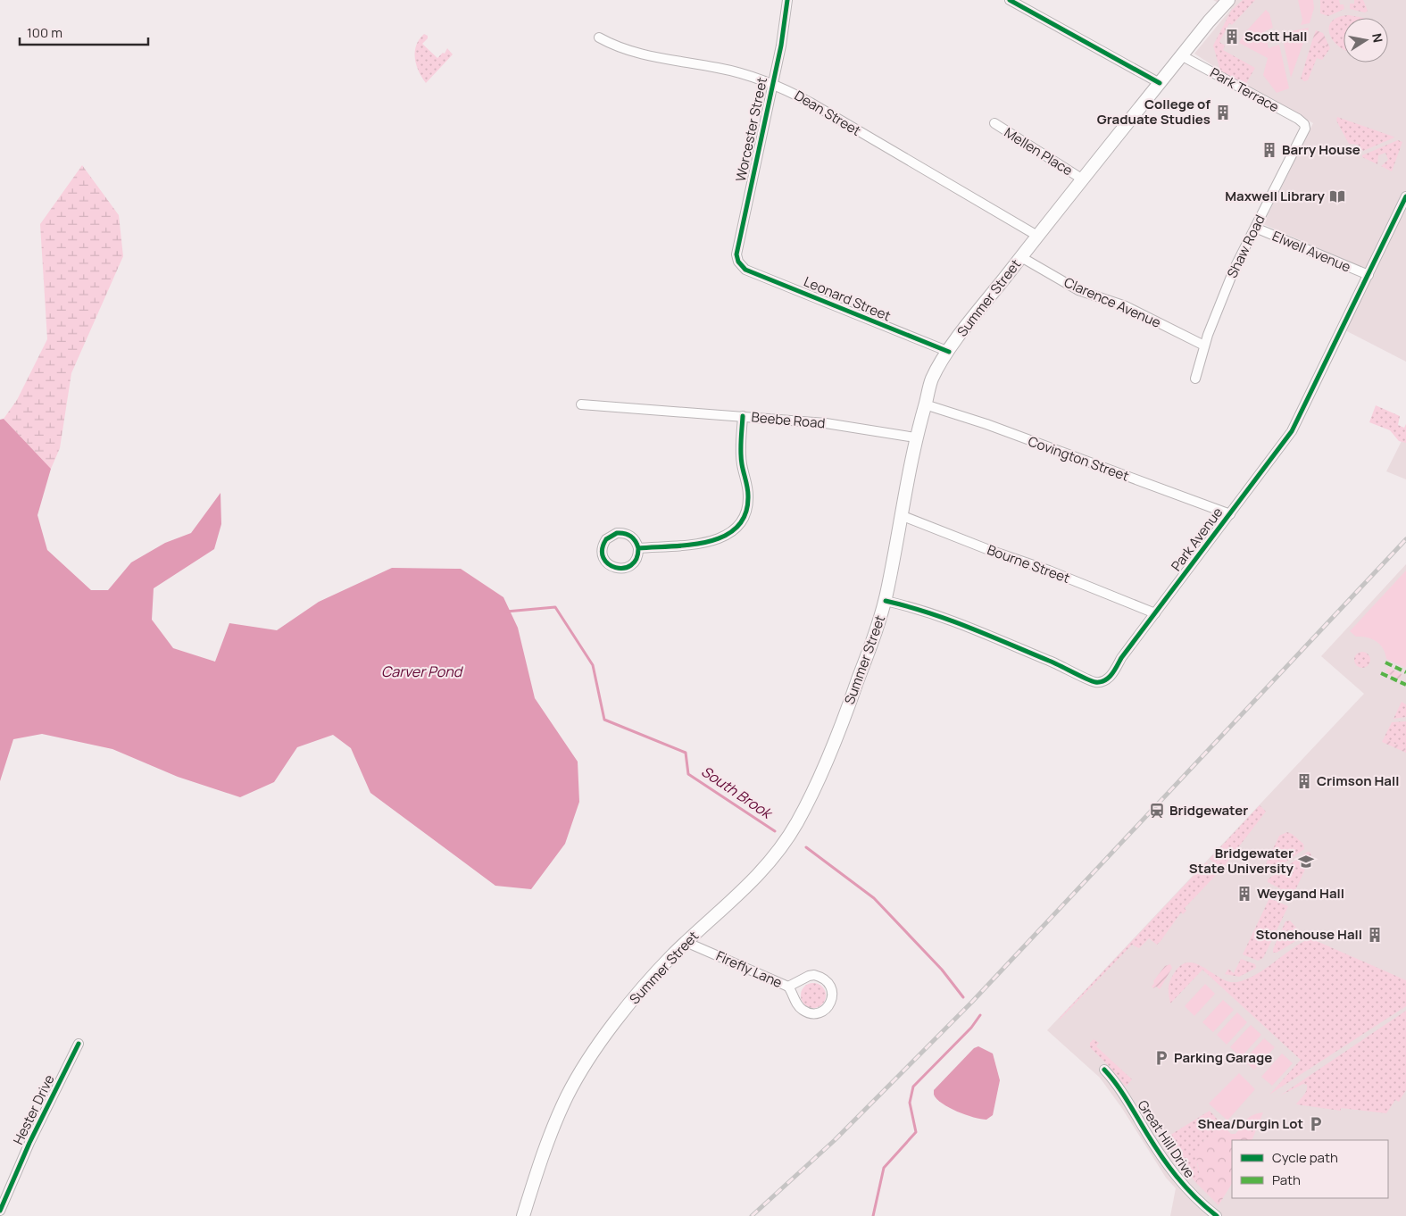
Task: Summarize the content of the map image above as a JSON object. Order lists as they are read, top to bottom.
{
  "streets": {
    "main road": ["Summer Street"],
    "street": [
      "Park Terrace",
      "Dean Street",
      "Worcester Street",
      "Mellen Place",
      "Shaw Road",
      "Elwell Avenue",
      "Leonard Street",
      "Clarence Avenue",
      "Beebe Road",
      "Covington Street",
      "Park Avenue",
      "Bourne Street",
      "Firefly Lane",
      "Hester Drive",
      "Great Hill Drive"
    ]
  },
  "crossings": [
    ["Park Terrace", "Shaw Road"],
    ["Park Terrace", "Summer Street"],
    ["Dean Street", "Worcester Street"],
    ["Dean Street", "Summer Street"],
    ["Worcester Street", "Leonard Street"],
    ["Mellen Place", "Summer Street"],
    ["Shaw Road", "Elwell Avenue"],
    ["Shaw Road", "Clarence Avenue"],
    ["Elwell Avenue", "Park Avenue"],
    ["Summer Street", "Leonard Street"],
    ["Summer Street", "Clarence Avenue"],
    ["Summer Street", "Beebe Road"],
    ["Summer Street", "Covington Street"],
    ["Summer Street", "Park Avenue"],
    ["Summer Street", "Bourne Street"],
    ["Summer Street", "Firefly Lane"],
    ["Covington Street", "Park Avenue"],
    ["Park Avenue", "Bourne Street"]
  ],
  "water": ["Carver Pond", "South Brook"],
  "places": {
    "building": [
      "Scott Hall",
      "College of Graduate Studies",
      "Barry House",
      "Crimson Hall",
      "Weygand Hall",
      "Stonehouse Hall"
    ],
    "library": ["Maxwell Library"],
    "station": ["Bridgewater"],
    "school or university": ["Bridgewater State University"],
    "parking": ["Parking Garage", "Shea/Durgin Lot"]
  },
  "legend": ["Cycle path", "Path"],
  "scale_bar": "100 m",
  "north": "right"
}
